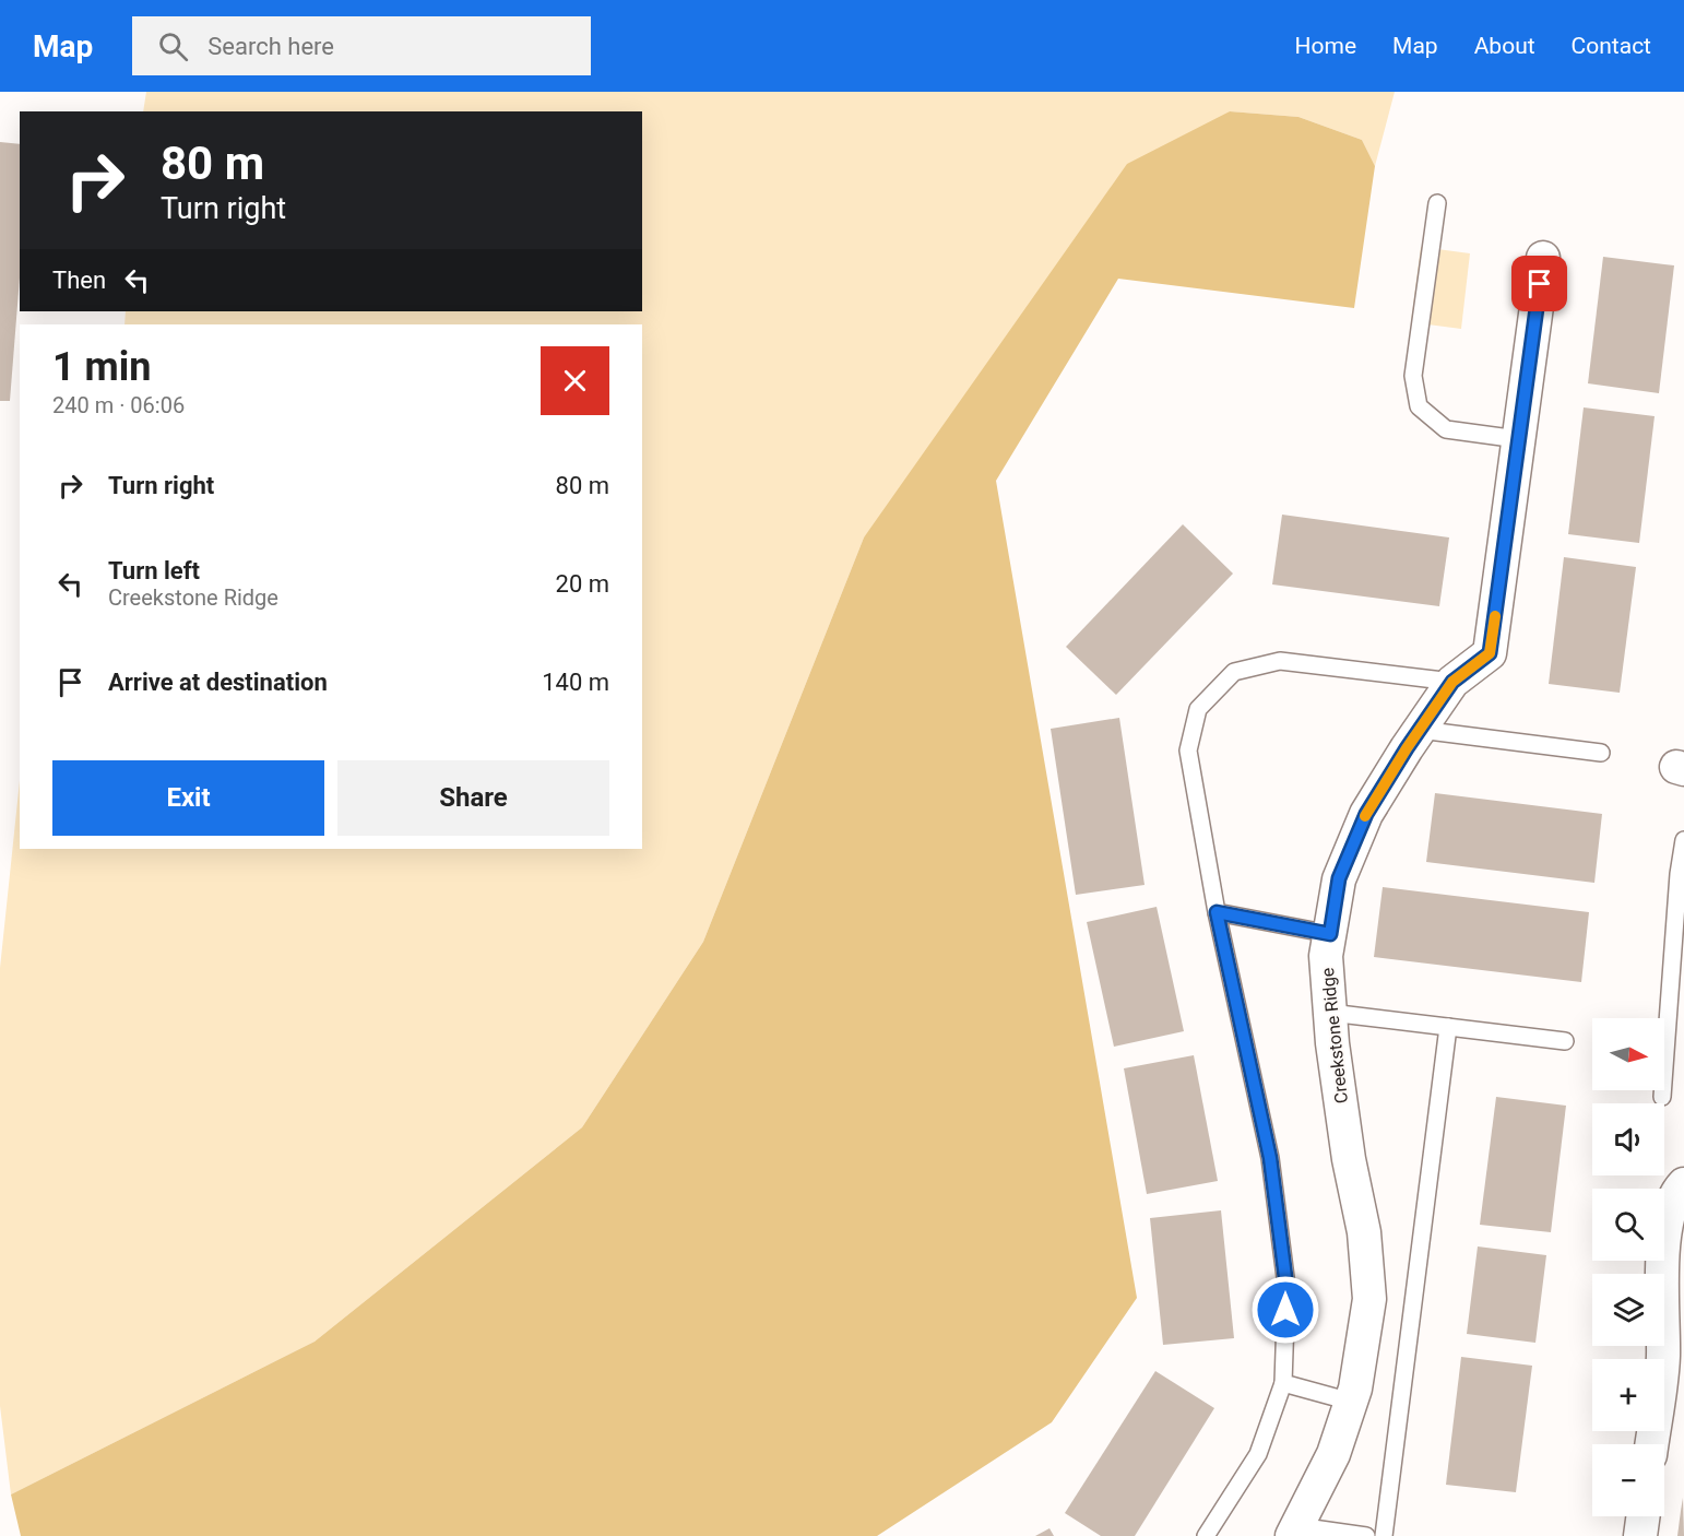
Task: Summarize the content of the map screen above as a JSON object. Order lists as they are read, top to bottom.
{
  "streets": {
    "street": ["Creekstone Ridge"]
  },
  "north": "right",
  "page": {
    "header": "Map",
    "search": "Search here",
    "nav": [
      "Home",
      "Map",
      "About",
      "Contact"
    ],
    "turn": ["80 m", "Turn right"],
    "then": "Then",
    "heading": ["1 min", "240 m · 06:06"],
    "list": [
      {
        "name": "Turn right",
        "value": "80 m"
      },
      {
        "name": "Turn left",
        "note": "Creekstone Ridge",
        "value": "20 m"
      },
      {
        "name": "Arrive at destination",
        "value": "140 m"
      }
    ],
    "buttons": ["Exit", "Share"],
    "map_buttons": ["+", "−"]
  }
}
